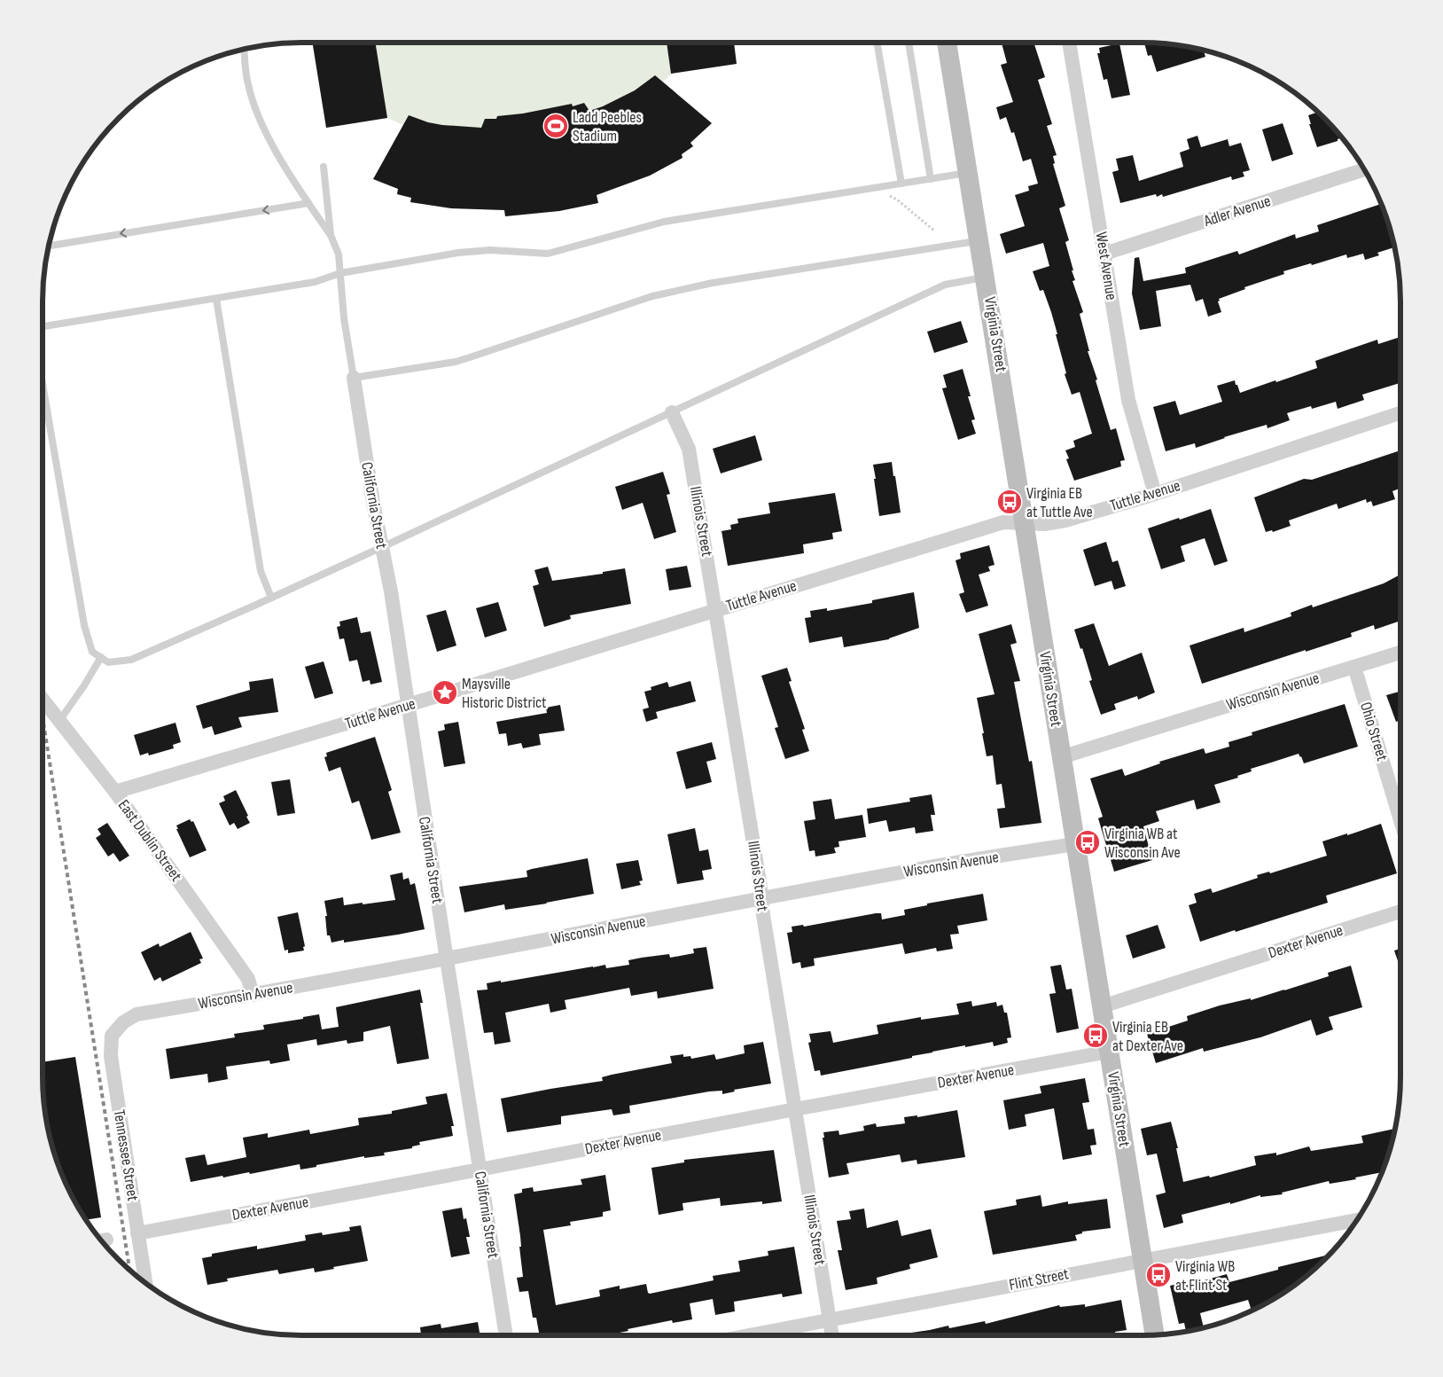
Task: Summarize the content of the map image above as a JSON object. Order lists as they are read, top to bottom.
{
  "streets": {
    "street": [
      "Adler Avenue",
      "West Avenue",
      "Virginia Street",
      "Tuttle Avenue",
      "California Street",
      "Illinois Street",
      "Wisconsin Avenue",
      "Ohio Street",
      "East Dublin Street",
      "Dexter Avenue",
      "Tennessee Street",
      "Flint Street"
    ]
  },
  "crossings": [
    ["Adler Avenue", "West Avenue"],
    ["West Avenue", "Tuttle Avenue"],
    ["Virginia Street", "Tuttle Avenue"],
    ["Virginia Street", "Wisconsin Avenue"],
    ["Virginia Street", "Dexter Avenue"],
    ["Virginia Street", "Flint Street"],
    ["Tuttle Avenue", "California Street"],
    ["Tuttle Avenue", "Illinois Street"],
    ["Tuttle Avenue", "East Dublin Street"],
    ["California Street", "Wisconsin Avenue"],
    ["California Street", "Dexter Avenue"],
    ["Illinois Street", "Wisconsin Avenue"],
    ["Illinois Street", "Dexter Avenue"],
    ["Illinois Street", "Flint Street"],
    ["Wisconsin Avenue", "Ohio Street"],
    ["Wisconsin Avenue", "East Dublin Street"],
    ["Wisconsin Avenue", "Tennessee Street"],
    ["Dexter Avenue", "Tennessee Street"]
  ],
  "places": {
    "sports": ["Ladd Peebles Stadium"],
    "bus stop": [
      "Virginia EB at Tuttle Ave",
      "Virginia WB at Wisconsin Ave",
      "Virginia EB at Dexter Ave",
      "Virginia WB at Flint St"
    ],
    "place": ["Maysville Historic District"]
  }
}
